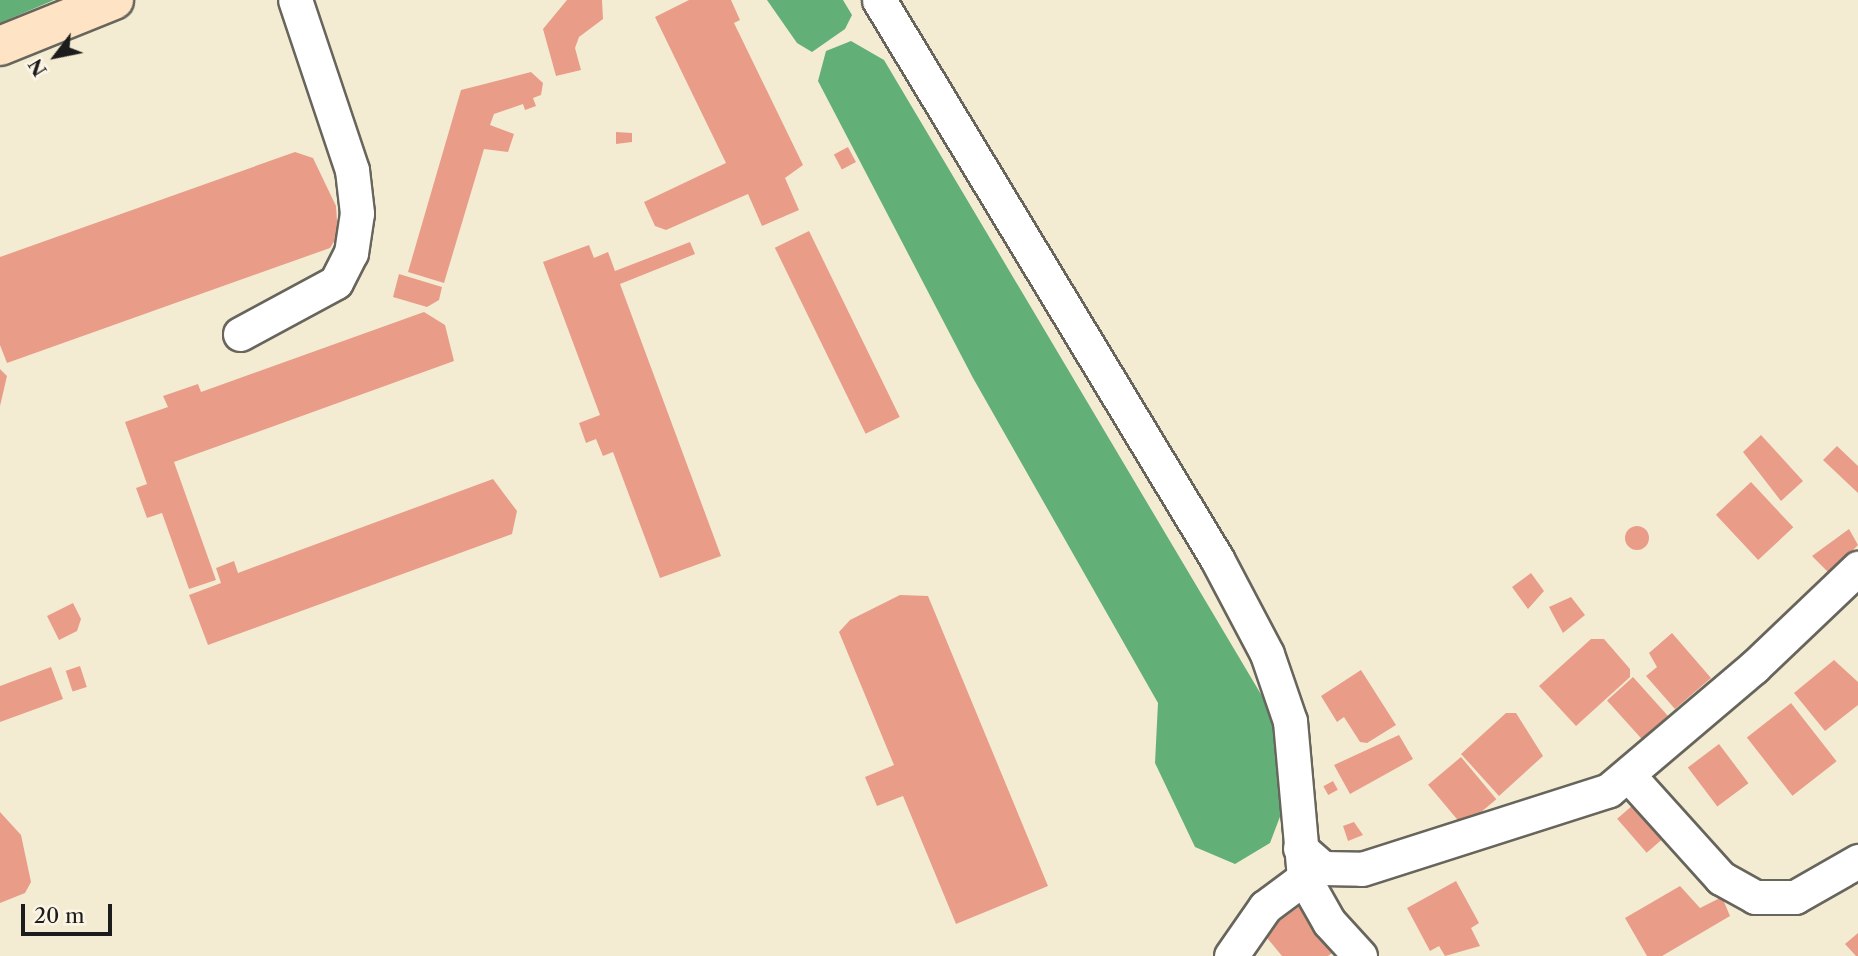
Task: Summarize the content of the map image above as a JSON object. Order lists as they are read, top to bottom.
{
  "scale_bar": "20 m",
  "north": "bottom left"
}
